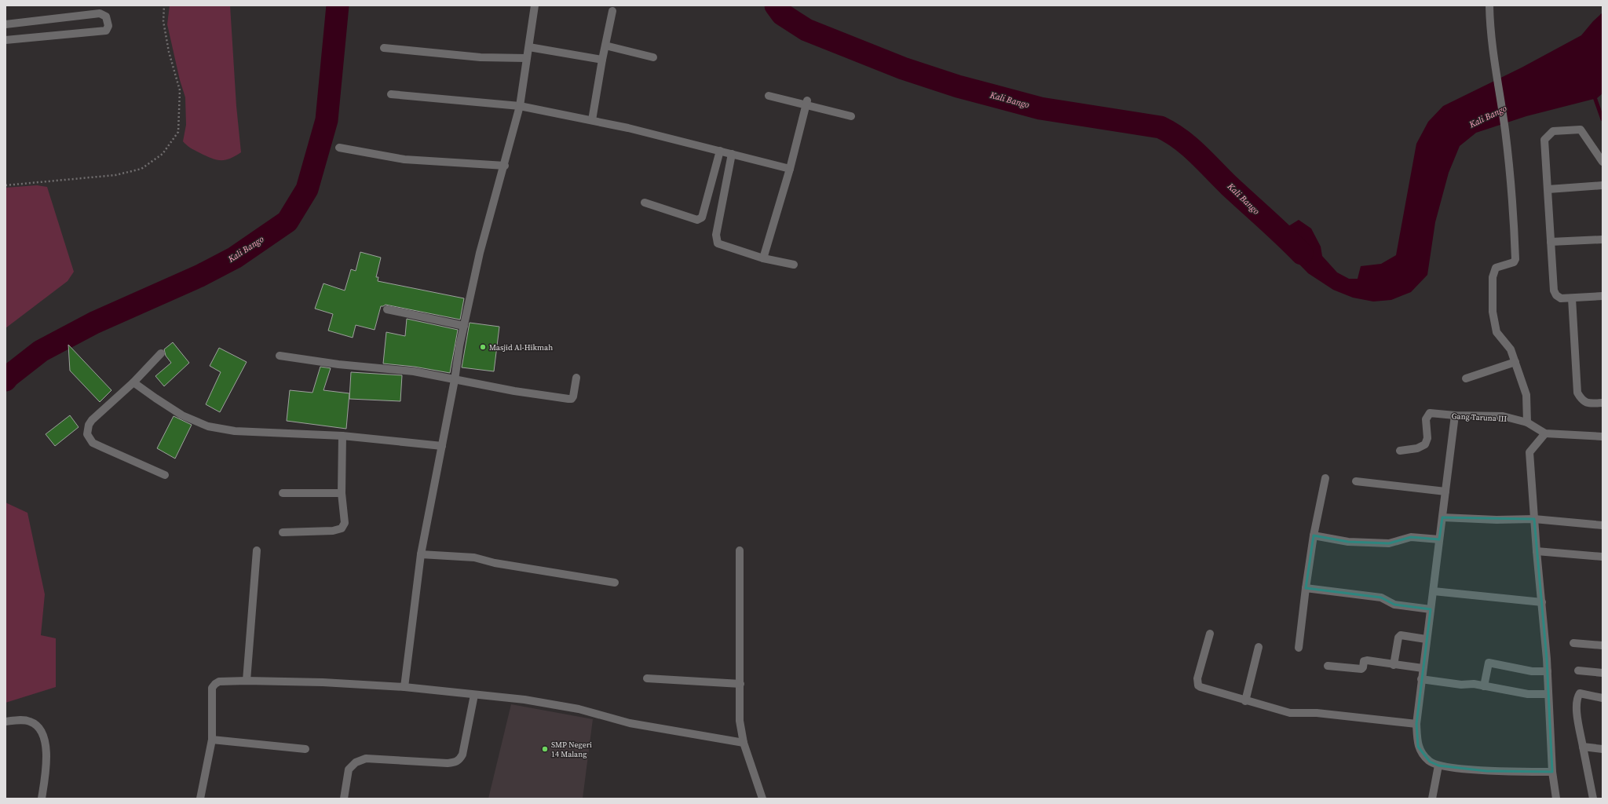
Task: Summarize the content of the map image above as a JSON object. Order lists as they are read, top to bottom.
{
  "streets": {
    "street": ["Gang Taruna III"]
  },
  "water": ["Kali Bango"],
  "places": ["Masjid Al-Hikmah", "SMP Negeri 14 Malang"]
}
